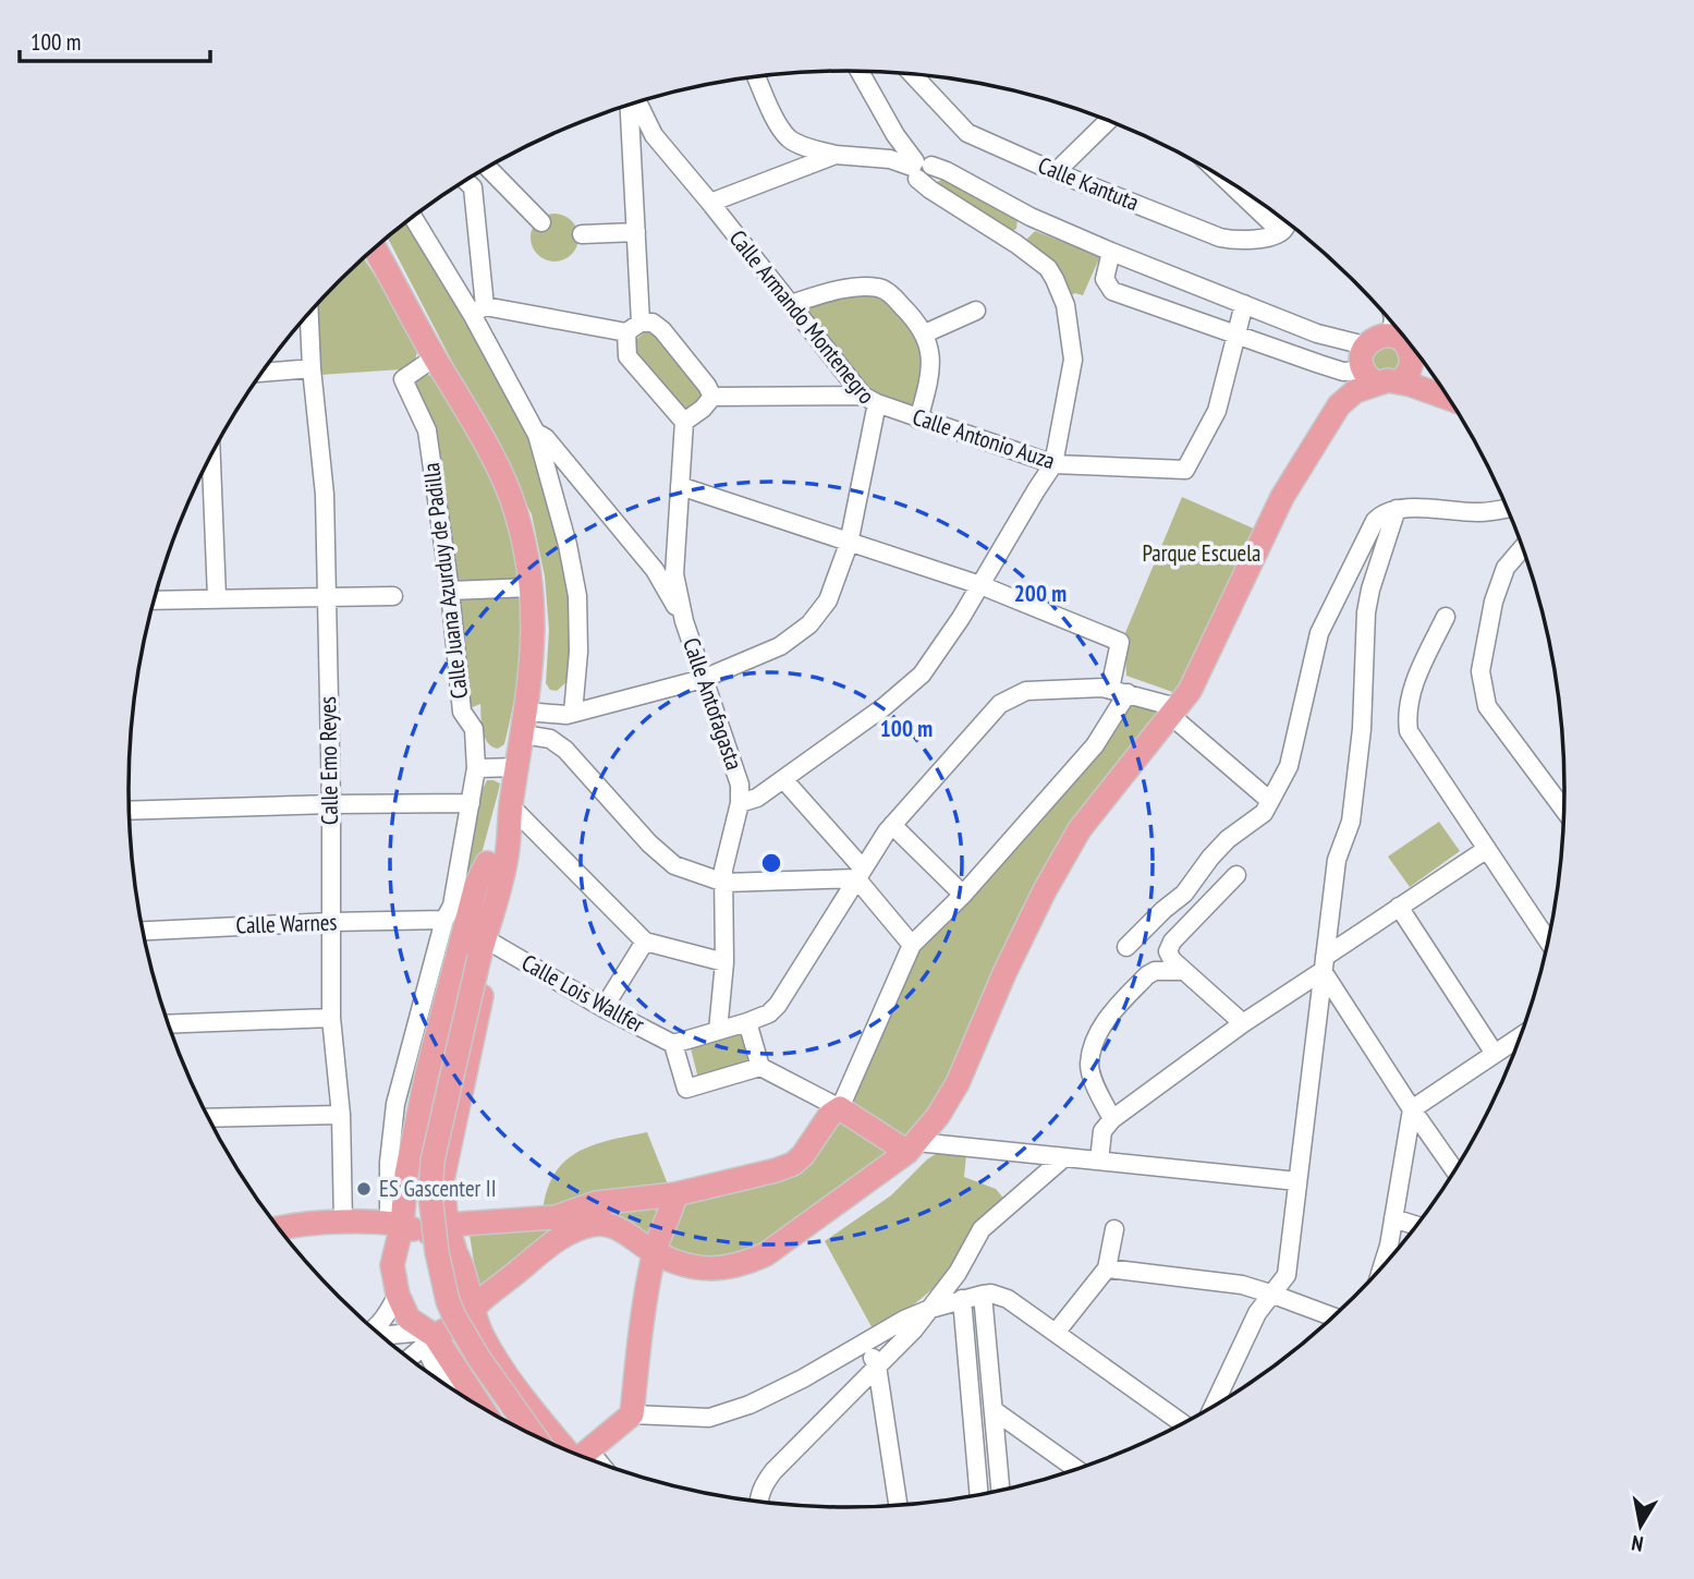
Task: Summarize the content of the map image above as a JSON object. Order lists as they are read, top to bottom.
{
  "streets": {
    "street": [
      "Calle Kantuta",
      "Calle Armando Montenegro",
      "Calle Antonio Auza",
      "Calle Juana Azurduy de Padilla",
      "Calle Antofagasta",
      "Calle Emo Reyes",
      "Calle Warnes",
      "Calle Lois Wallfer"
    ]
  },
  "crossings": [
    ["Calle Armando Montenegro", "Calle Antonio Auza"],
    ["Calle Armando Montenegro", "Calle Antofagasta"],
    ["Calle Juana Azurduy de Padilla", "Calle Warnes"],
    ["Calle Emo Reyes", "Calle Warnes"]
  ],
  "parks": ["Parque Escuela"],
  "places": ["ES Gascenter II"],
  "scale_bar": "100 m",
  "north": "bottom",
  "rings": ["200 m", "100 m"]
}
